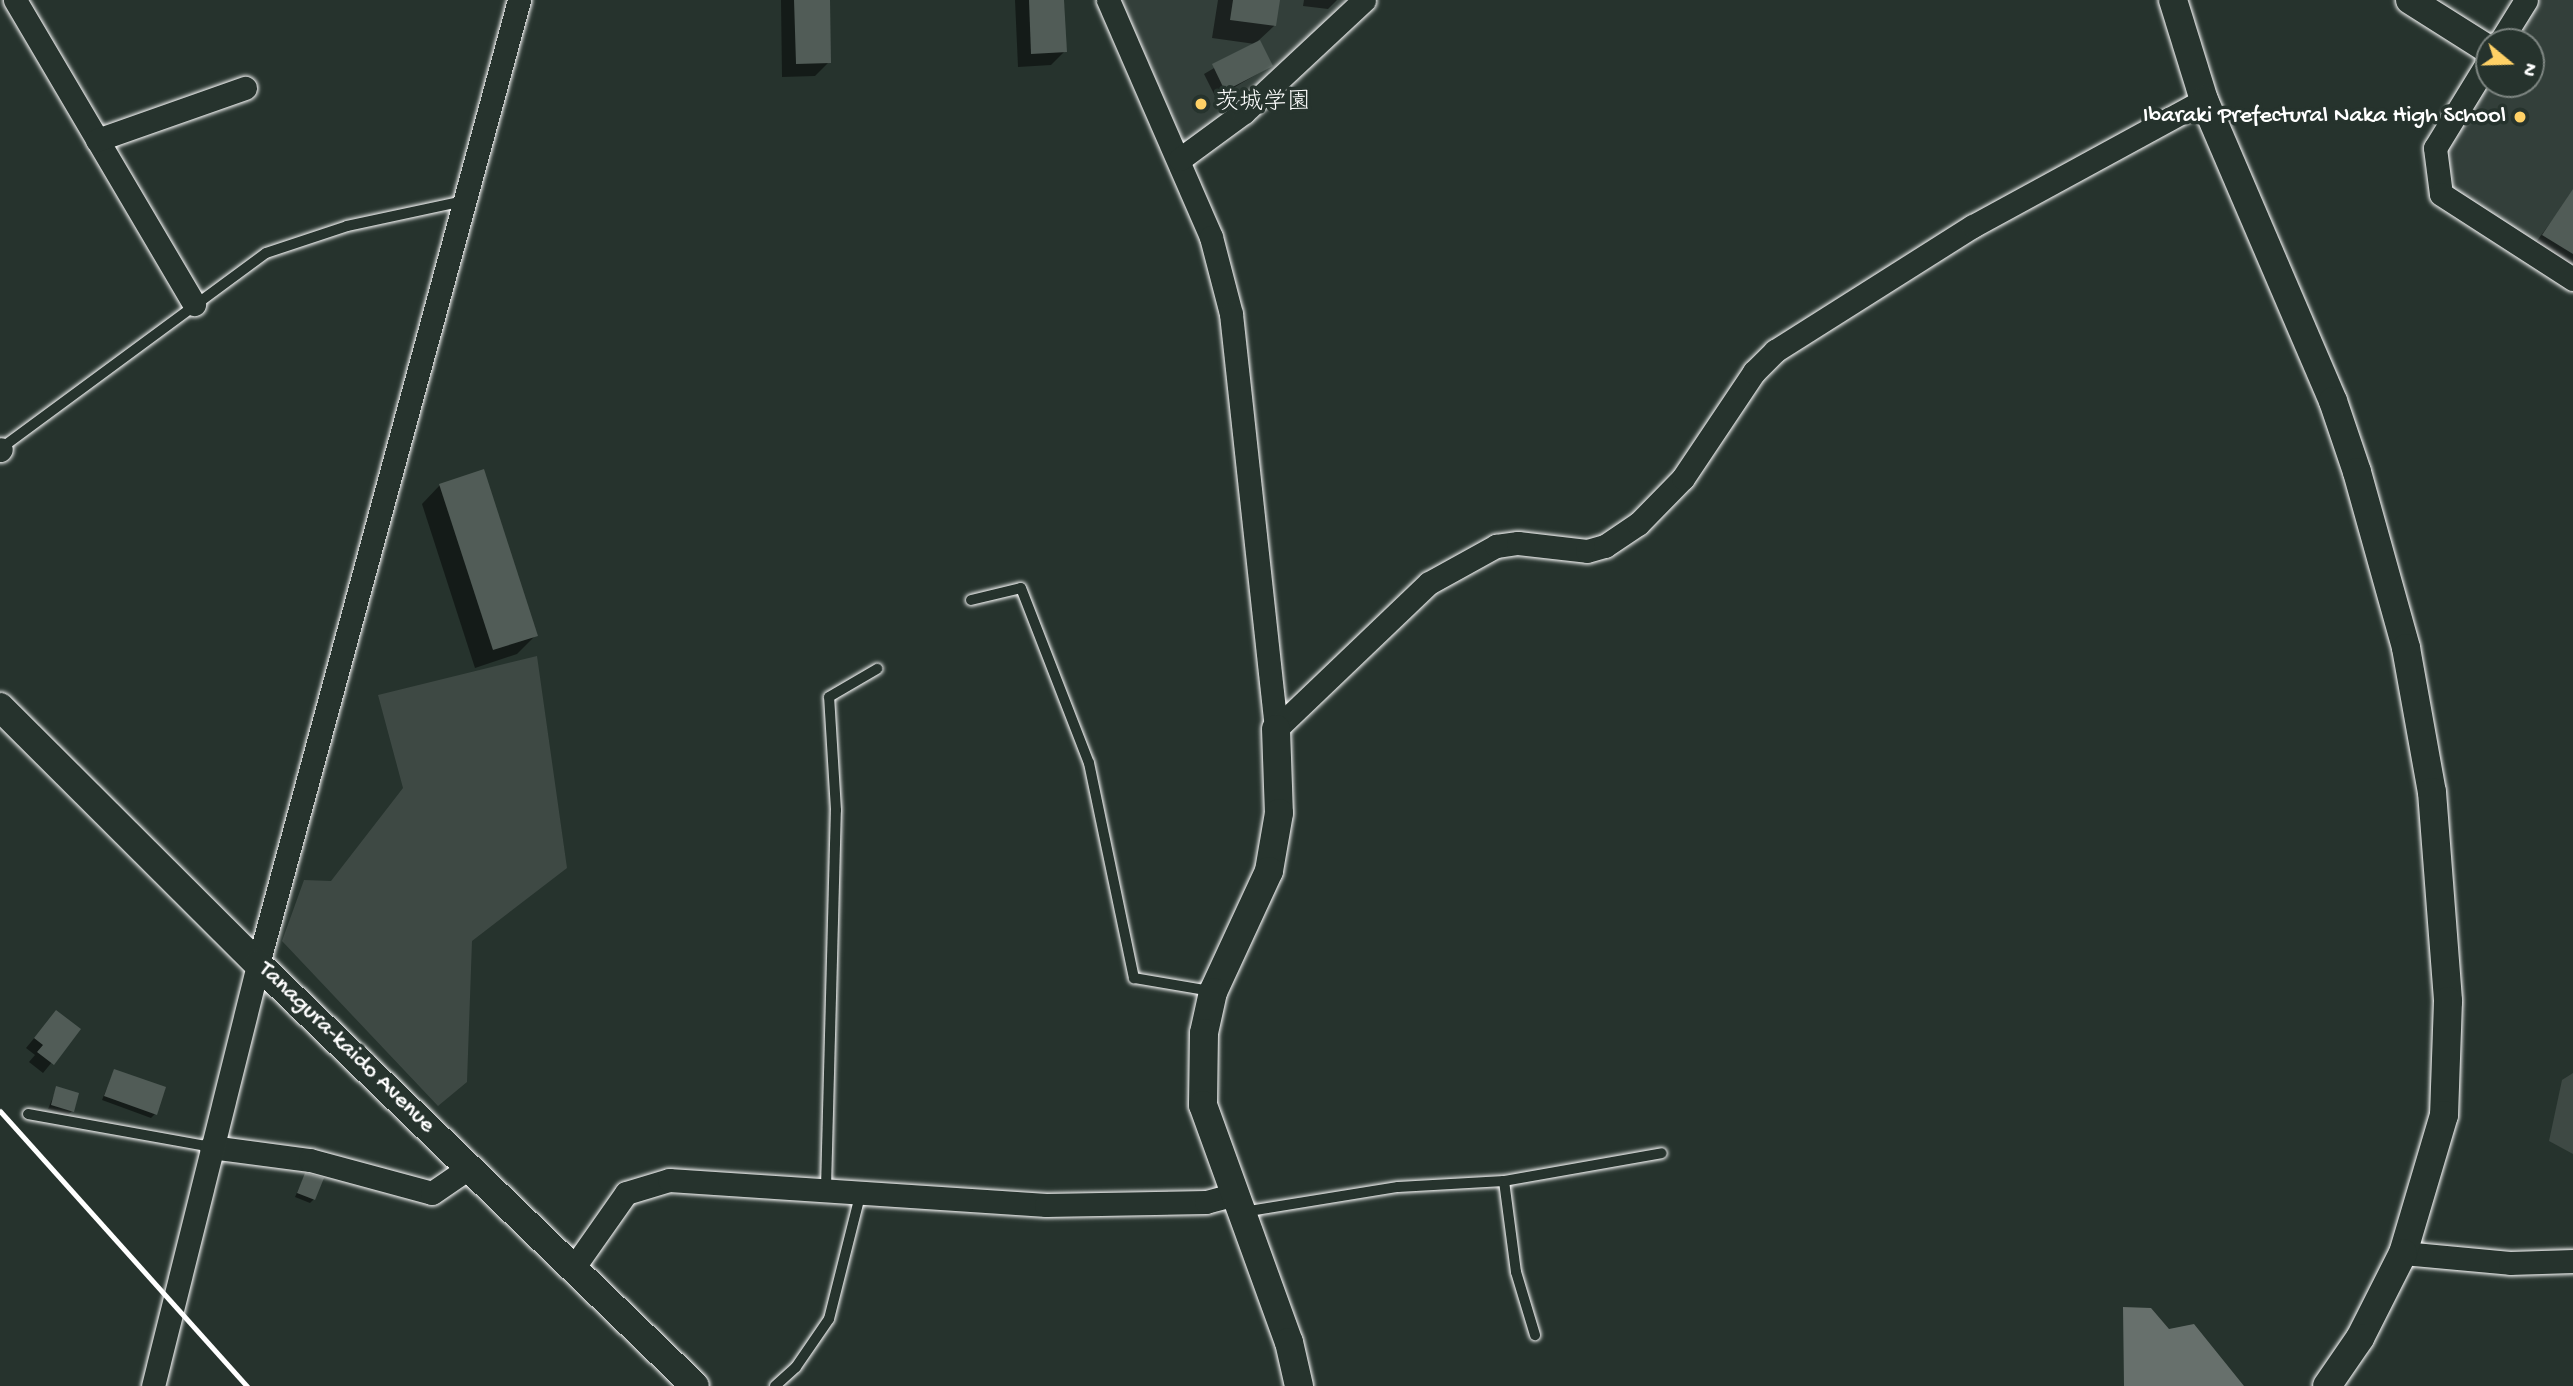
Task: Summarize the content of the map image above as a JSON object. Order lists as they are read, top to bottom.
{
  "streets": {
    "street": ["Tanagura-kaido Avenue"]
  },
  "places": ["茨城学園", "Ibaraki Prefectural Naka High School"],
  "north": "right"
}
